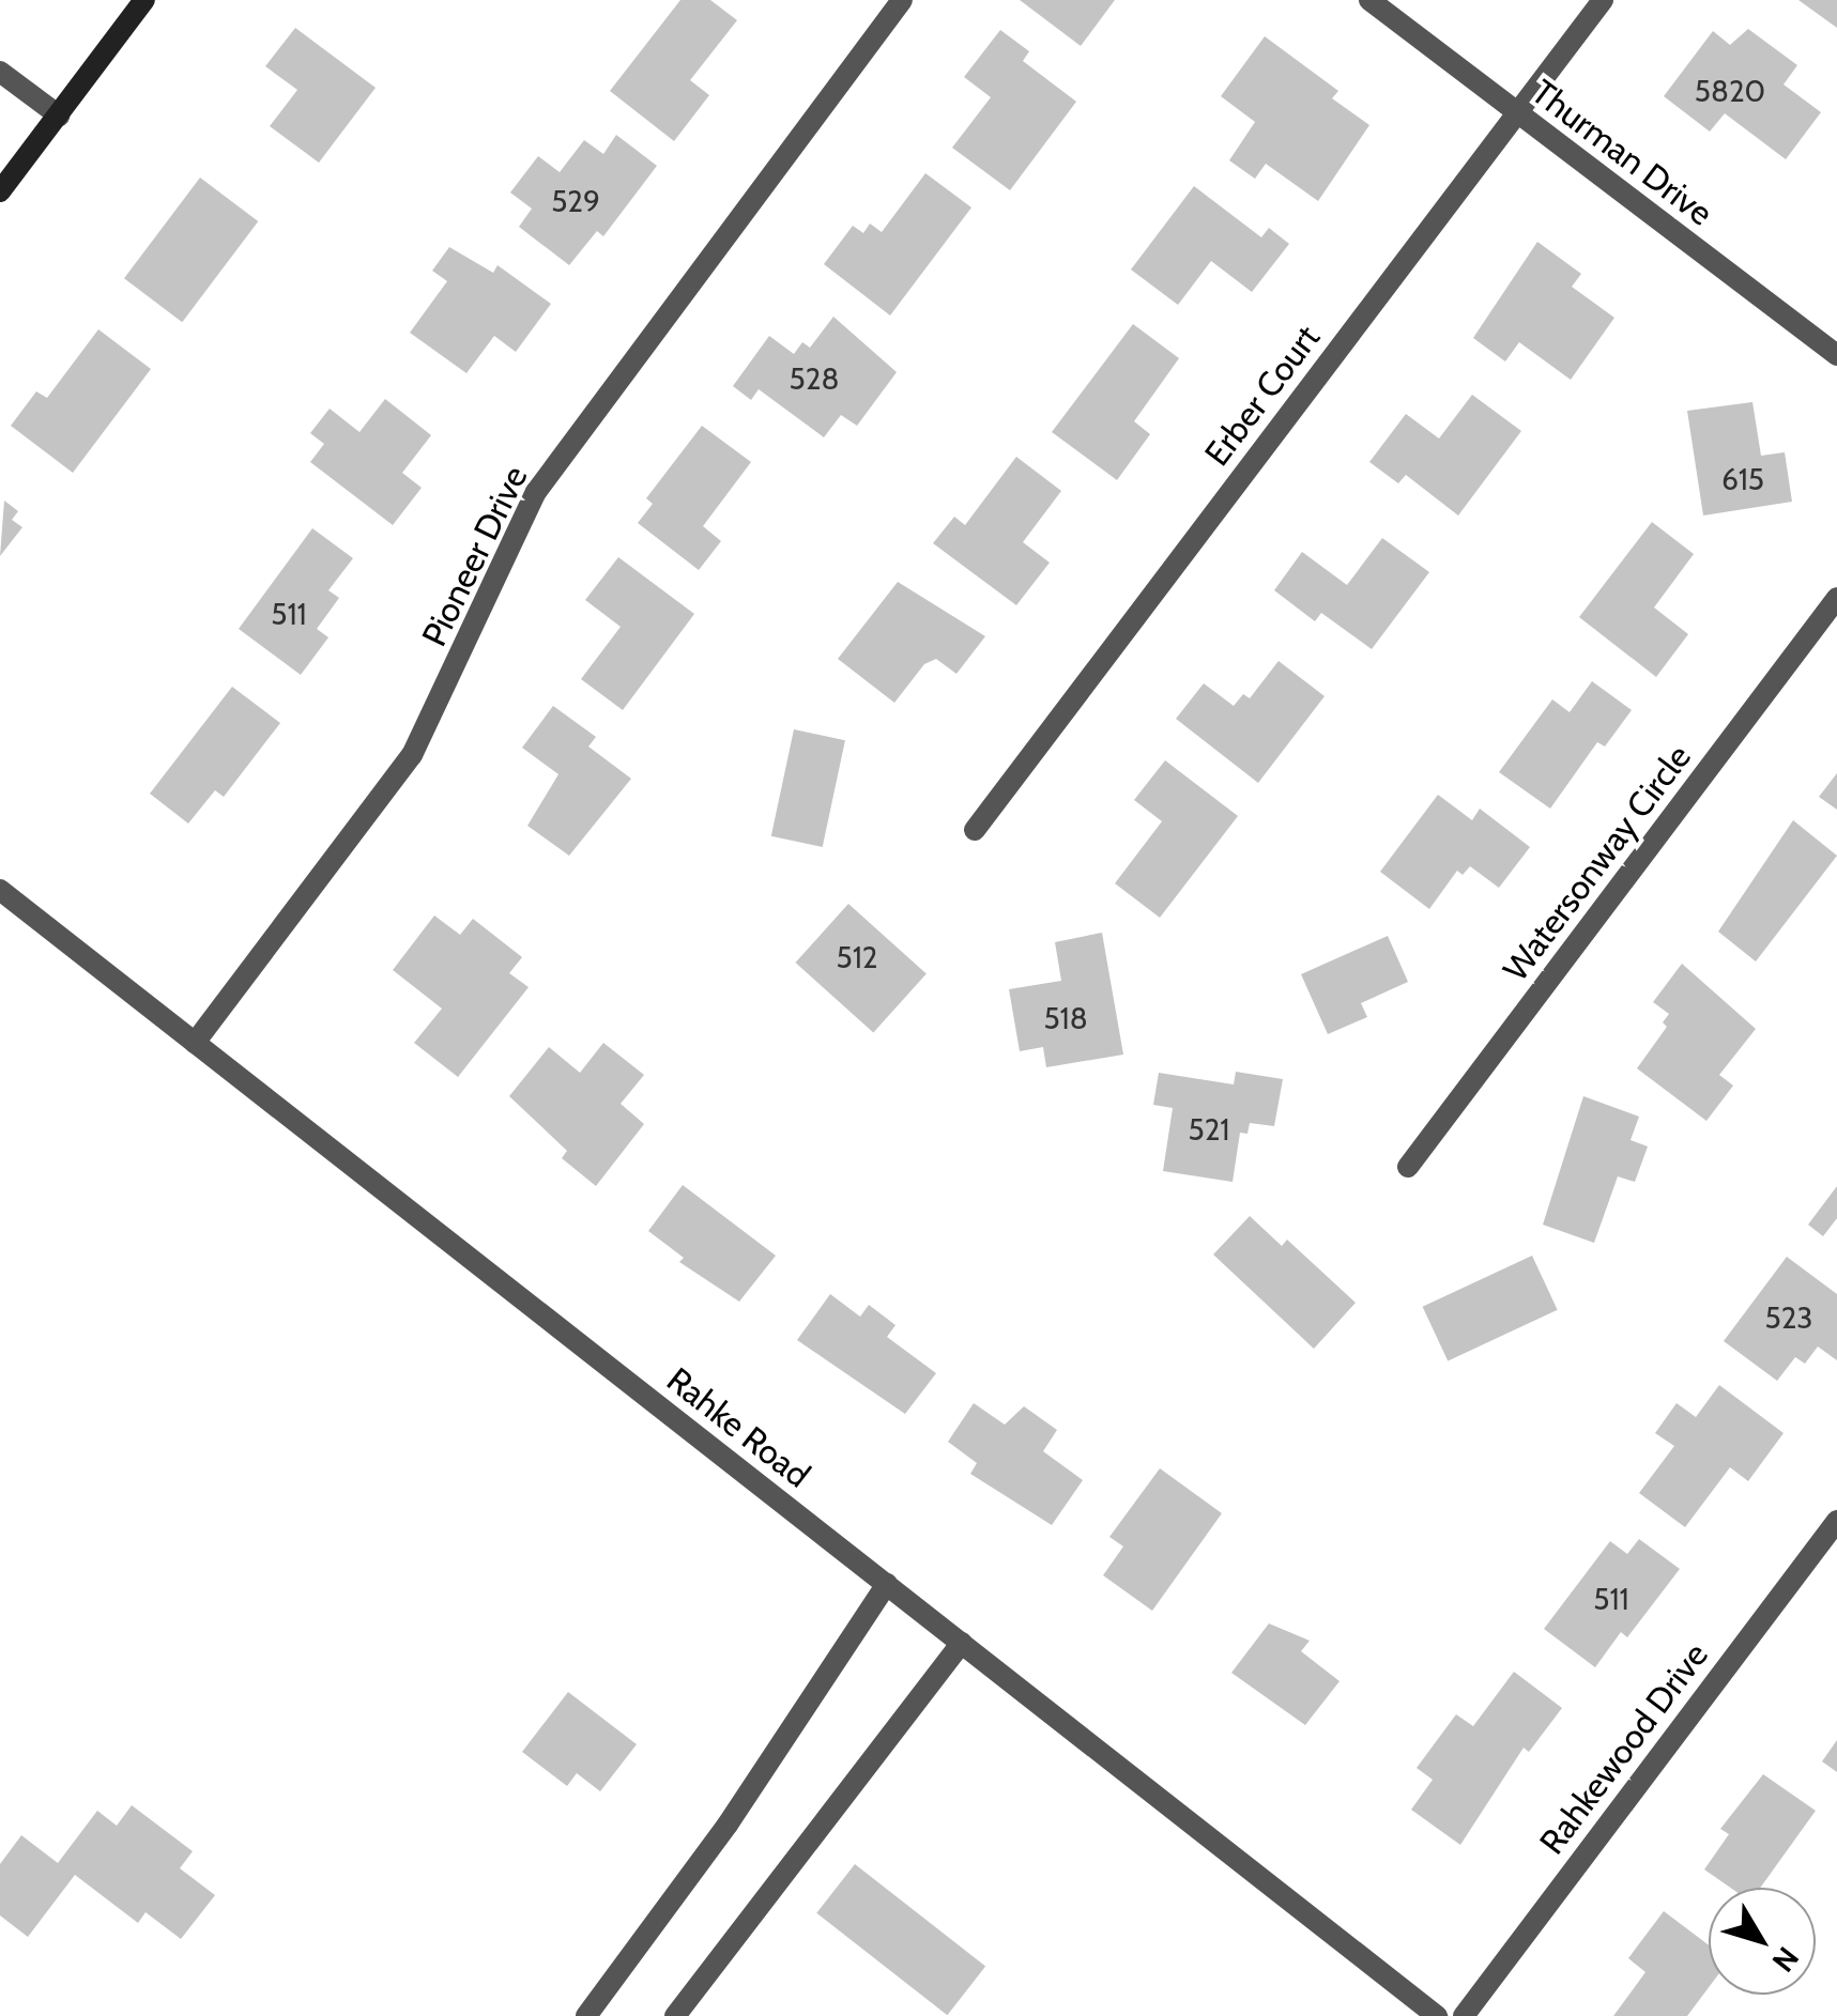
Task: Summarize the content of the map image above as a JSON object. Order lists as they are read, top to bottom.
{
  "streets": {
    "street": [
      "Thurman Drive",
      "Erber Court",
      "Pioneer Drive",
      "Watersonway Circle",
      "Rahke Road",
      "Rahkewood Drive"
    ]
  },
  "crossings": [
    ["Thurman Drive", "Erber Court"],
    ["Pioneer Drive", "Rahke Road"]
  ],
  "house_numbers": [
    "5820",
    "529",
    "528",
    "615",
    "511",
    "512",
    "518",
    "521",
    "523",
    "511"
  ],
  "north": "bottom right"
}
